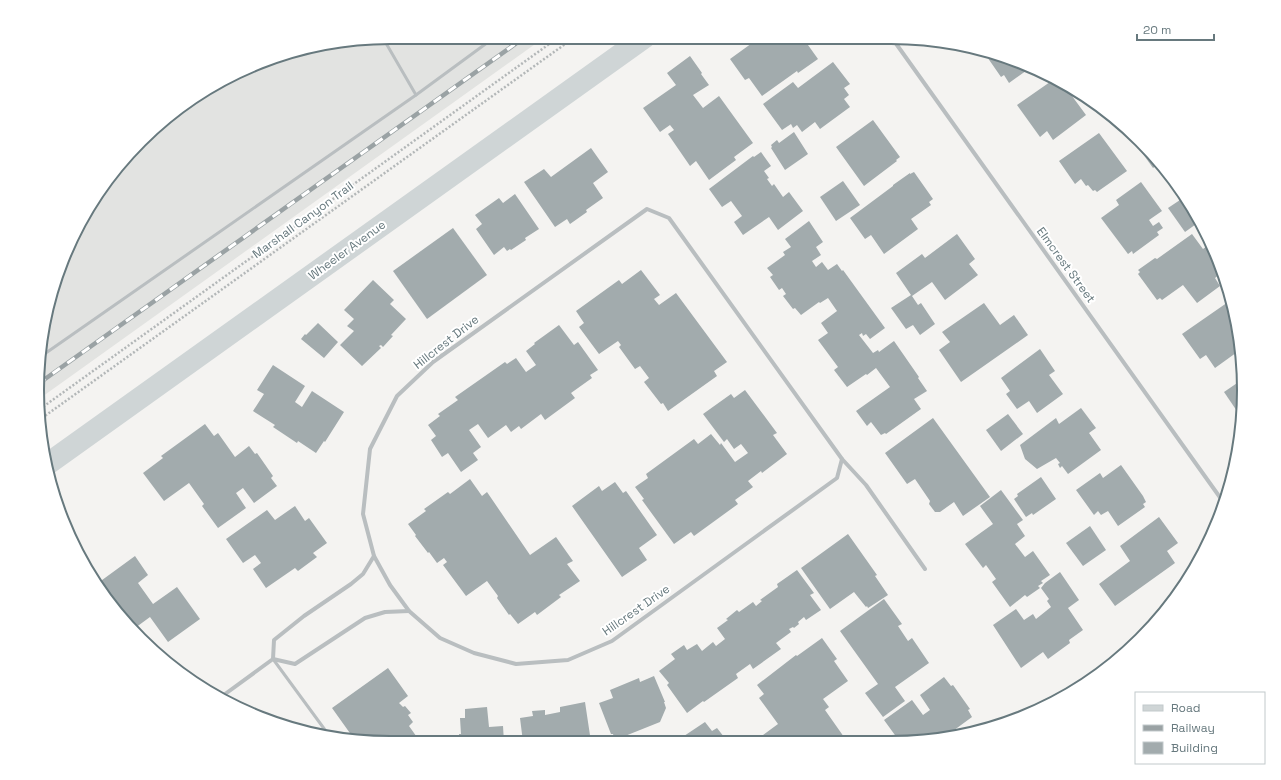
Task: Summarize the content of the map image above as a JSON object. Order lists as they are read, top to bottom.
{
  "streets": {
    "main road": ["Wheeler Avenue"],
    "street": ["Elmcrest Street", "Hillcrest Drive"],
    "path": ["Marshall Canyon Trail"]
  },
  "legend": ["Road", "Railway", "Building"],
  "scale_bar": "20 m"
}
